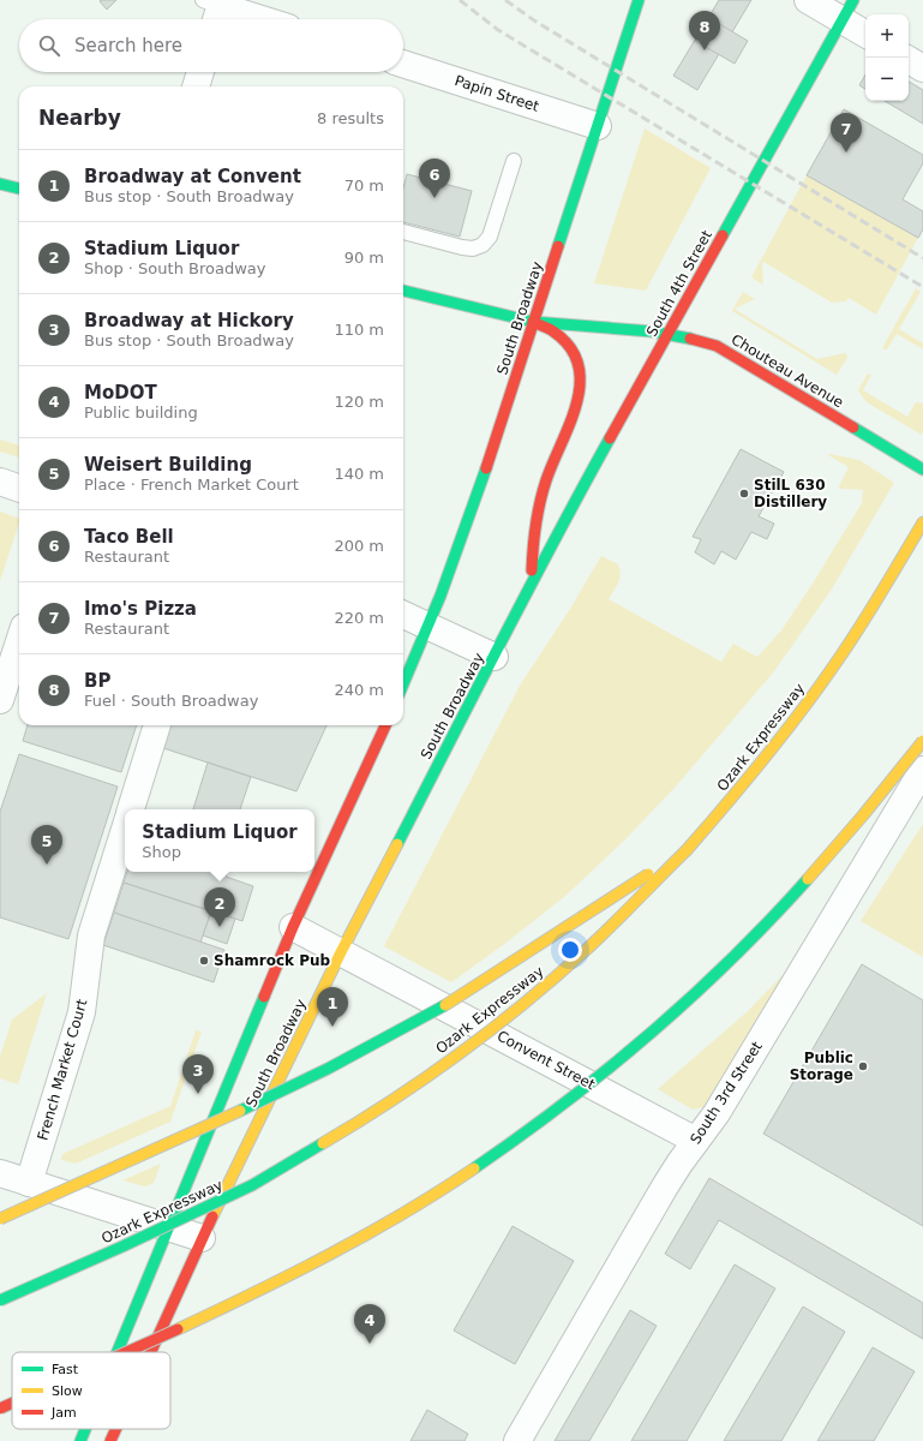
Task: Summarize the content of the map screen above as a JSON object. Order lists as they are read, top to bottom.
{
  "streets": {
    "main road": [
      "South 4th Street",
      "South Broadway",
      "Chouteau Avenue",
      "Ozark Expressway"
    ],
    "street": [
      "Papin Street",
      "Convent Street",
      "French Market Court",
      "South 3rd Street"
    ]
  },
  "crossings": [
    ["Papin Street", "South Broadway"],
    ["South 4th Street", "South Broadway"],
    ["South 4th Street", "Chouteau Avenue"],
    ["South Broadway", "Chouteau Avenue"],
    ["South Broadway", "Convent Street"],
    ["Convent Street", "South 3rd Street"]
  ],
  "places": ["StilL 630 Distillery", "Shamrock Pub", "Public Storage"],
  "legend": ["Fast", "Slow", "Jam"],
  "page": {
    "pins": [
      "8",
      "7",
      "6",
      "5",
      "2",
      "1",
      "3",
      "4"
    ],
    "map_buttons": ["+", "−"],
    "search": "Search here",
    "heading": ["Nearby", "8 results"],
    "list": [
      {
        "mark": "1",
        "name": "Broadway at Convent",
        "note": "Bus stop · South Broadway",
        "value": "70 m"
      },
      {
        "mark": "2",
        "name": "Stadium Liquor",
        "note": "Shop · South Broadway",
        "value": "90 m"
      },
      {
        "mark": "3",
        "name": "Broadway at Hickory",
        "note": "Bus stop · South Broadway",
        "value": "110 m"
      },
      {
        "mark": "4",
        "name": "MoDOT",
        "note": "Public building",
        "value": "120 m"
      },
      {
        "mark": "5",
        "name": "Weisert Building",
        "note": "Place · French Market Court",
        "value": "140 m"
      },
      {
        "mark": "6",
        "name": "Taco Bell",
        "note": "Restaurant",
        "value": "200 m"
      },
      {
        "mark": "7",
        "name": "Imo's Pizza",
        "note": "Restaurant",
        "value": "220 m"
      },
      {
        "mark": "8",
        "name": "BP",
        "note": "Fuel · South Broadway",
        "value": "240 m"
      }
    ],
    "popup": ["Stadium Liquor", "Shop"]
  }
}
